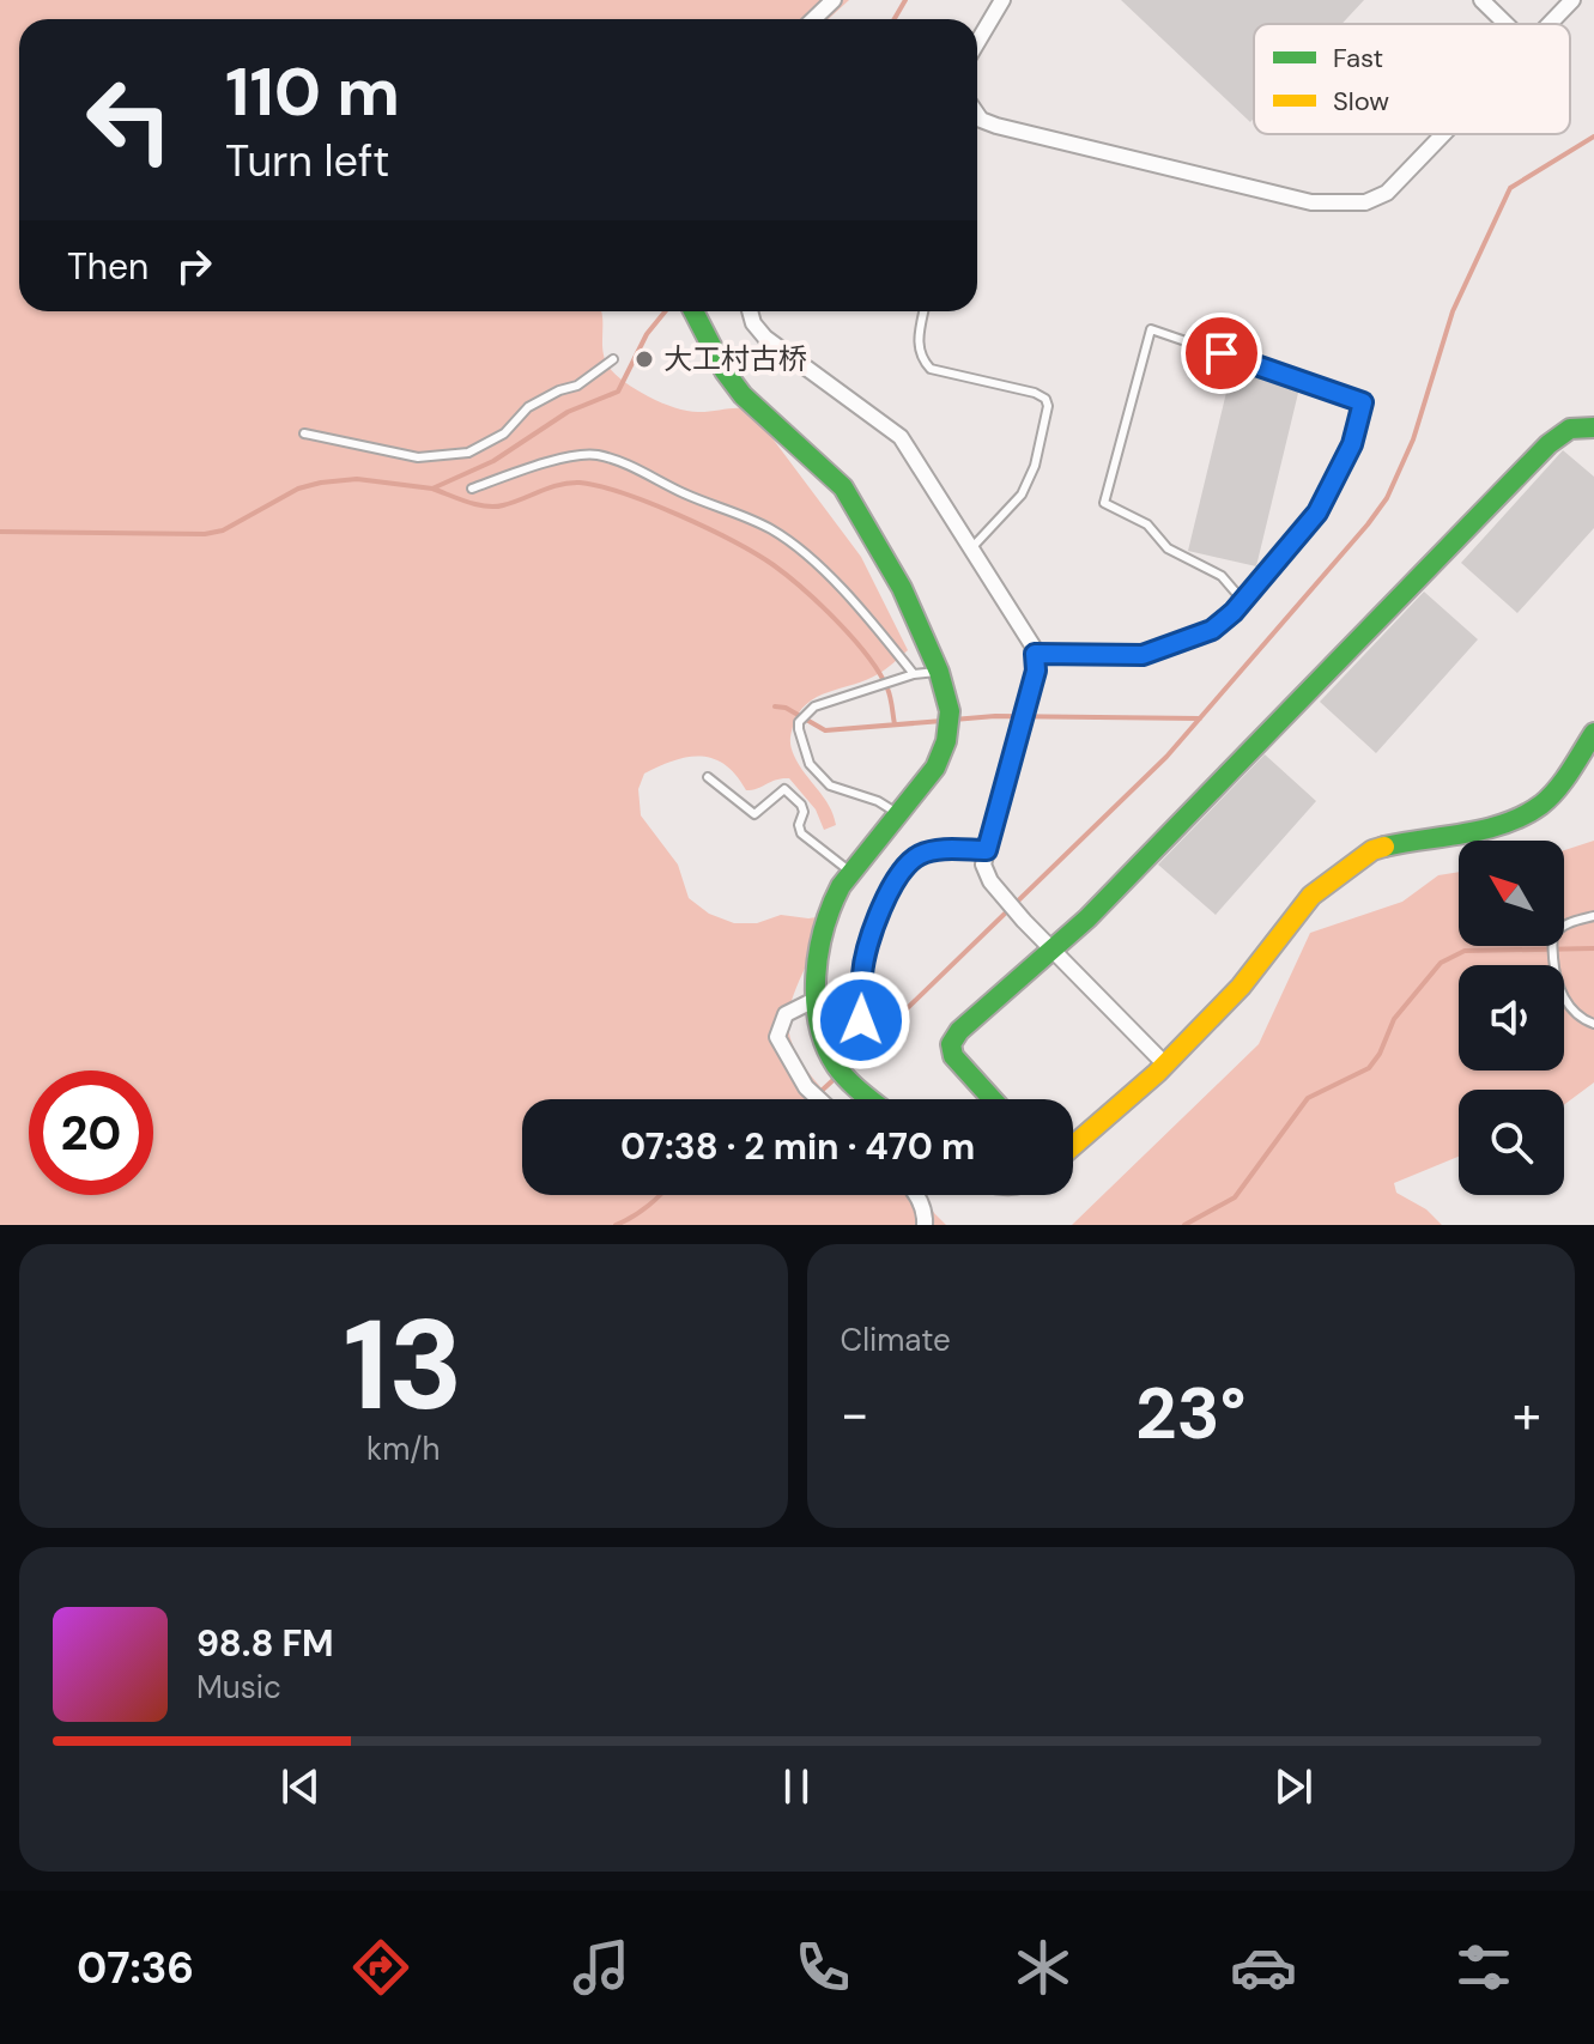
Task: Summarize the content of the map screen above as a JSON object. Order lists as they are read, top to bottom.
{
  "places": ["大工村古桥"],
  "legend": ["Fast", "Slow"],
  "north": "top left",
  "page": {
    "turn": ["110 m", "Turn left"],
    "then": "Then",
    "limit": "20",
    "trip": "07:38 · 2 min · 470 m",
    "tile": [
      ["13", "km/h"],
      "Climate"
    ],
    "heat": ["−", "23°", "+"],
    "song": ["98.8 FM", "Music"],
    "tabs": "07:36"
  }
}
